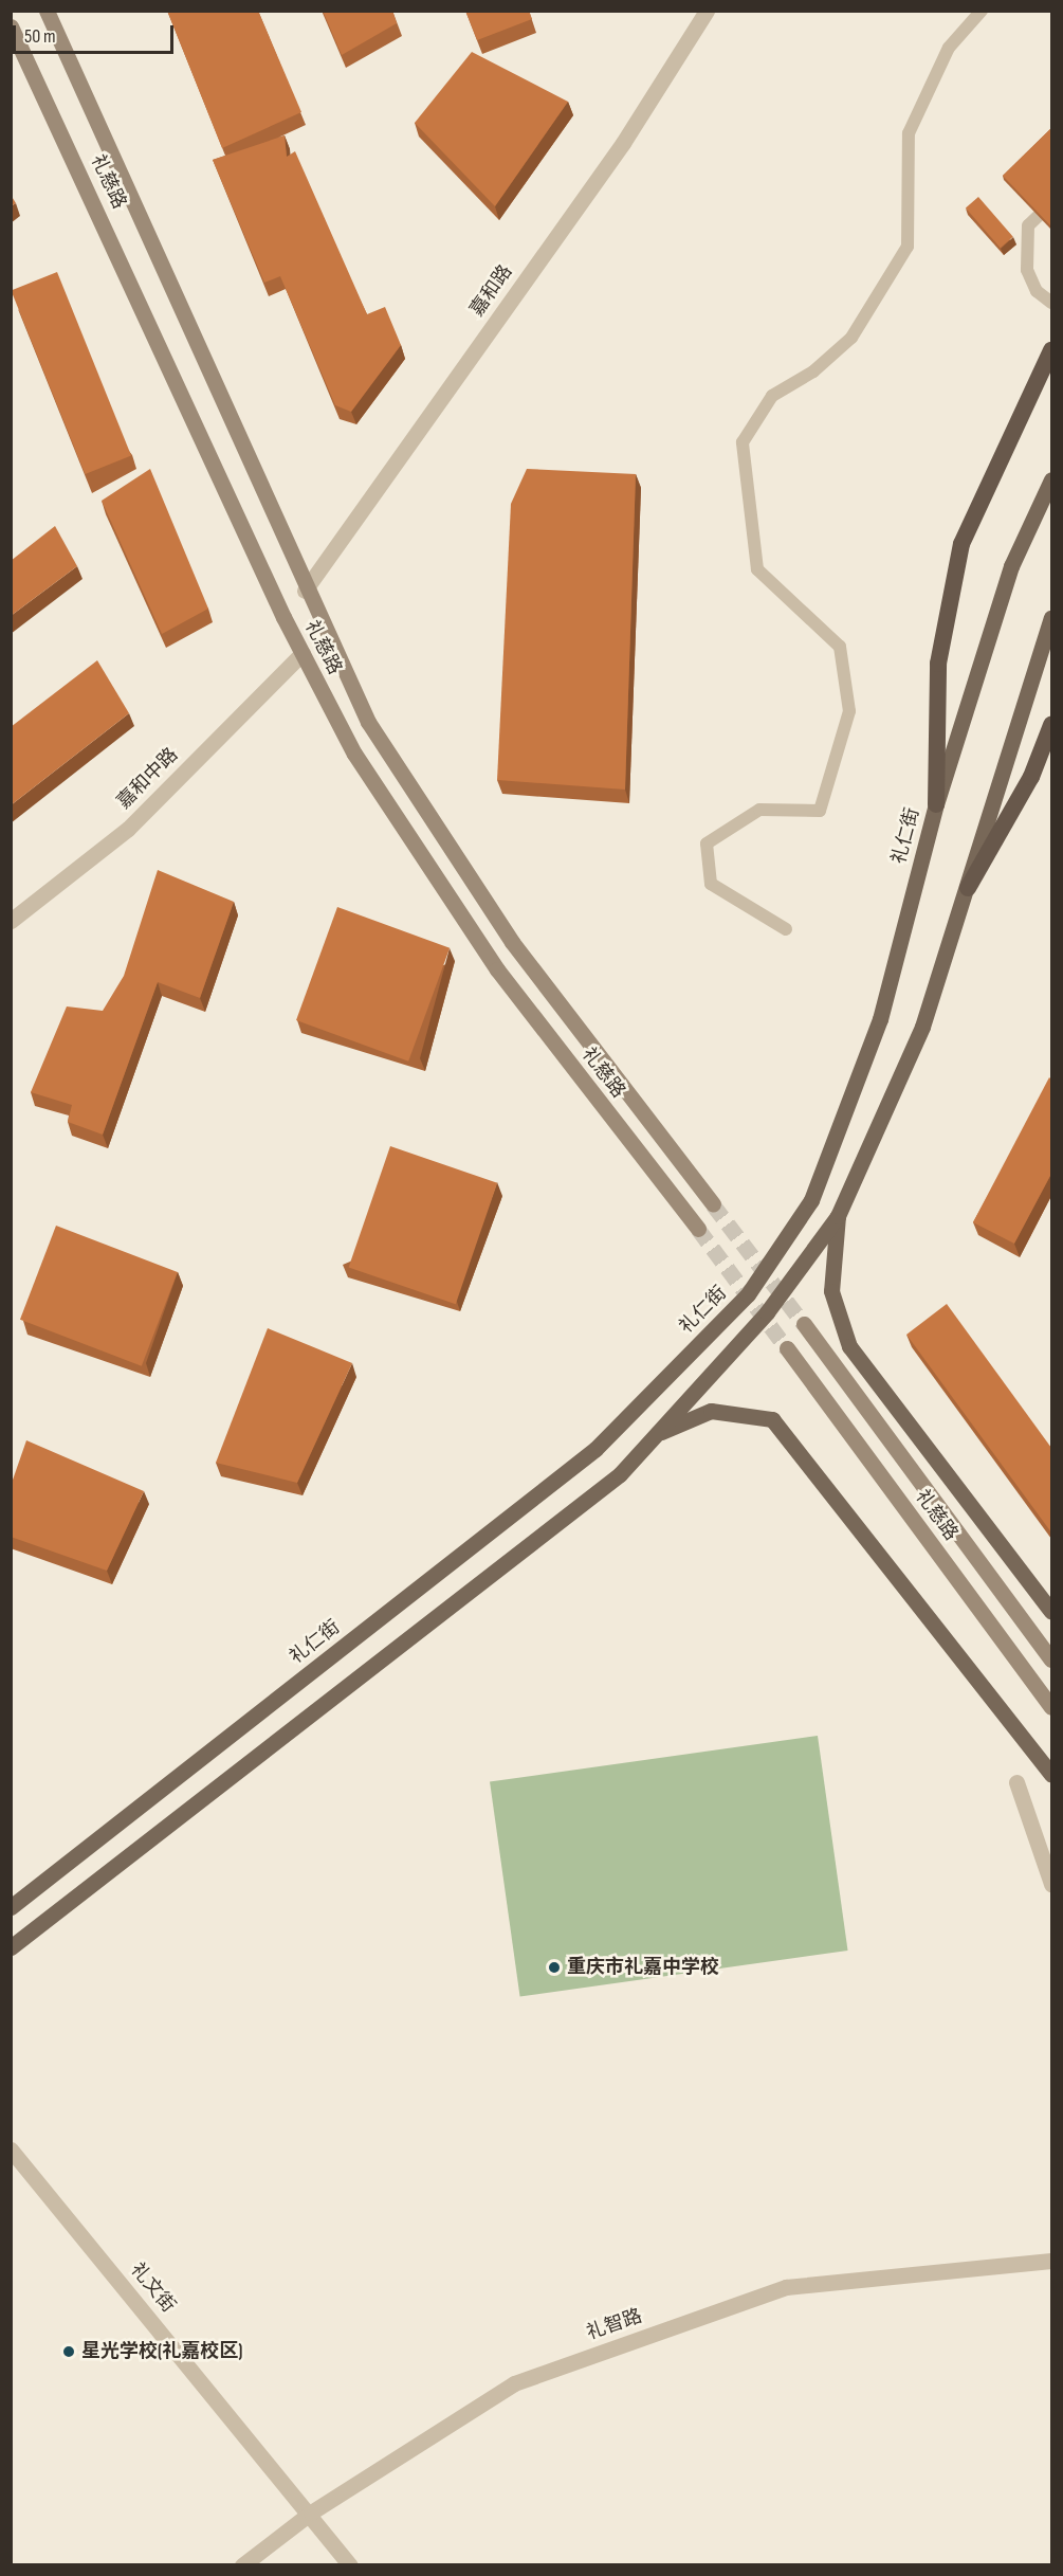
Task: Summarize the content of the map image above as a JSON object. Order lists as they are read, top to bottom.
{
  "streets": {
    "main road": ["礼慈路", "礼仁街"],
    "street": [
      "嘉和路",
      "嘉和中路",
      "礼文街",
      "礼智路"
    ]
  },
  "crossings": [
    ["礼慈路", "嘉和路"],
    ["礼慈路", "嘉和中路"],
    ["礼文街", "礼智路"]
  ],
  "places": ["重庆市礼嘉中学校", "星光学校(礼嘉校区)"],
  "scale_bar": "50 m"
}
